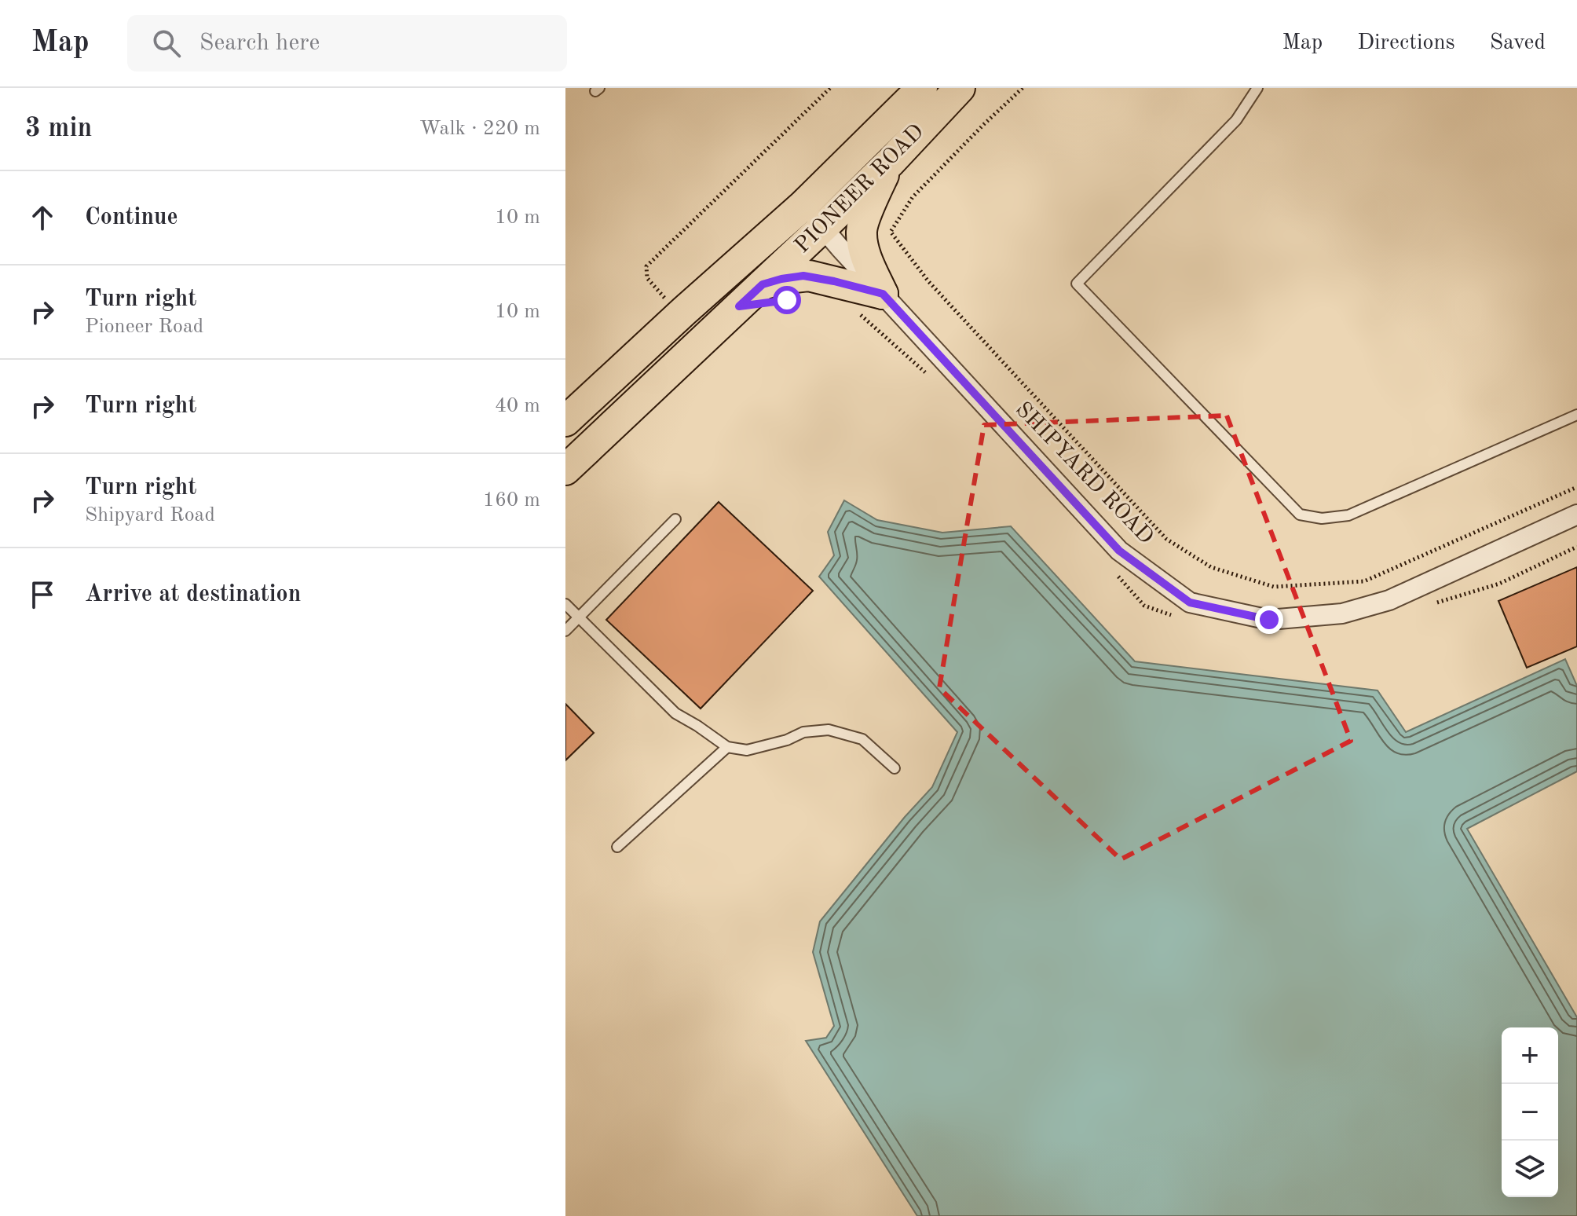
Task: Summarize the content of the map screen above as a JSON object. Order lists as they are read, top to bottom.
{
  "streets": {
    "main road": ["PIONEER ROAD"],
    "street": ["SHIPYARD ROAD"]
  },
  "crossings": [
    ["PIONEER ROAD", "SHIPYARD ROAD"]
  ],
  "page": {
    "header": "Map",
    "search": "Search here",
    "nav": ["Map", "Directions", "Saved"],
    "heading": ["3 min", "Walk · 220 m"],
    "list": [
      ["Continue", "10 m"],
      ["Turn right", "Pioneer Road", "10 m"],
      ["Turn right", "40 m"],
      ["Turn right", "Shipyard Road", "160 m"],
      "Arrive at destination"
    ],
    "map_buttons": ["+", "−"]
  }
}
